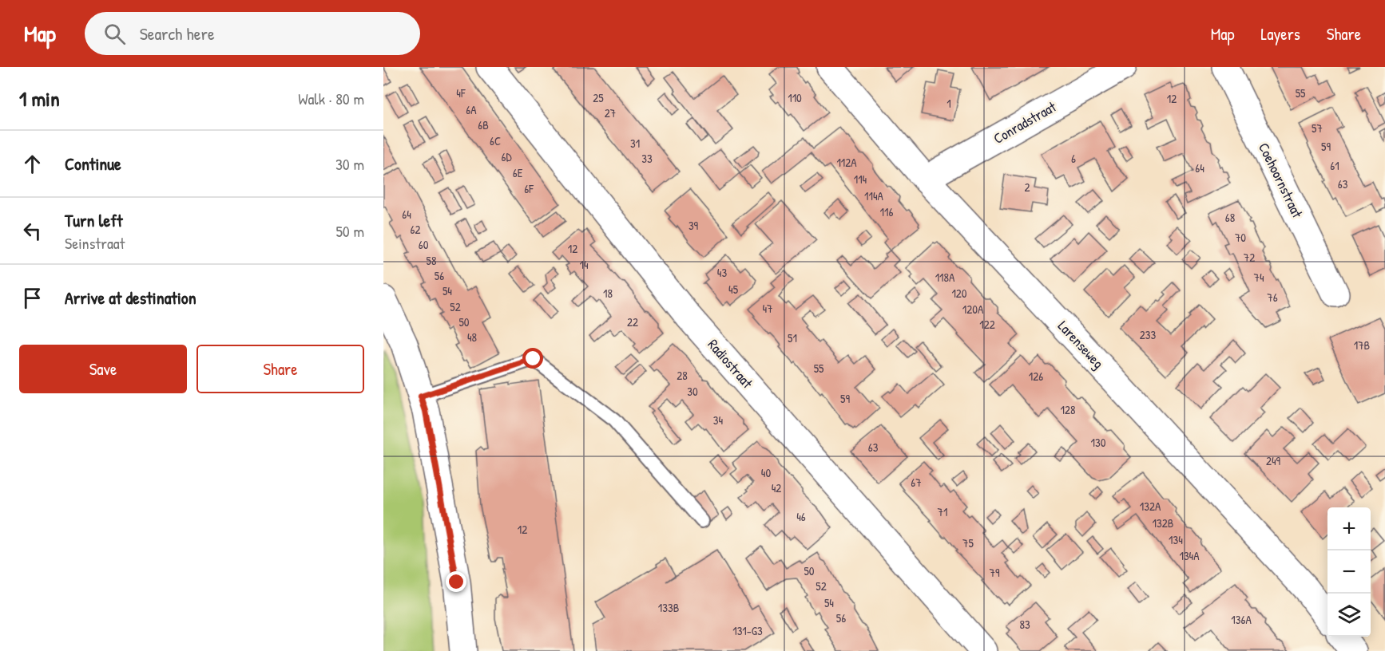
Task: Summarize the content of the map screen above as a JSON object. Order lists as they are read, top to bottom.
{
  "streets": {
    "street": [
      "Conradstraat",
      "Coehoornstraat",
      "Larenseweg",
      "Radiostraat"
    ]
  },
  "crossings": [
    ["Conradstraat", "Larenseweg"]
  ],
  "house_numbers": [
    "4F",
    "55",
    "25",
    "110",
    "12",
    "1",
    "6A",
    "27",
    "6B",
    "57",
    "6C",
    "31",
    "59",
    "6D",
    "33",
    "6",
    "112A",
    "61",
    "64",
    "6E",
    "114",
    "63",
    "2",
    "6F",
    "114A",
    "116",
    "64",
    "68",
    "39",
    "62",
    "70",
    "60",
    "12",
    "72",
    "58",
    "14",
    "43",
    "56",
    "118A",
    "74",
    "45",
    "54",
    "18",
    "120",
    "76",
    "52",
    "47",
    "120A",
    "50",
    "22",
    "122",
    "233",
    "48",
    "51",
    "17B",
    "55",
    "28",
    "126",
    "30",
    "59",
    "128",
    "34",
    "130",
    "63",
    "249",
    "40",
    "67",
    "42",
    "132A",
    "71",
    "46",
    "132B",
    "12",
    "134",
    "75",
    "134A",
    "50",
    "79",
    "52",
    "54",
    "133B",
    "56",
    "136A",
    "83",
    "131-G3"
  ],
  "page": {
    "header": "Map",
    "search": "Search here",
    "nav": ["Map", "Layers", "Share"],
    "heading": ["1 min", "Walk · 80 m"],
    "list": [
      ["Continue", "30 m"],
      ["Turn left", "Seinstraat", "50 m"],
      "Arrive at destination"
    ],
    "buttons": ["Save", "Share"],
    "map_buttons": ["+", "−"]
  }
}
